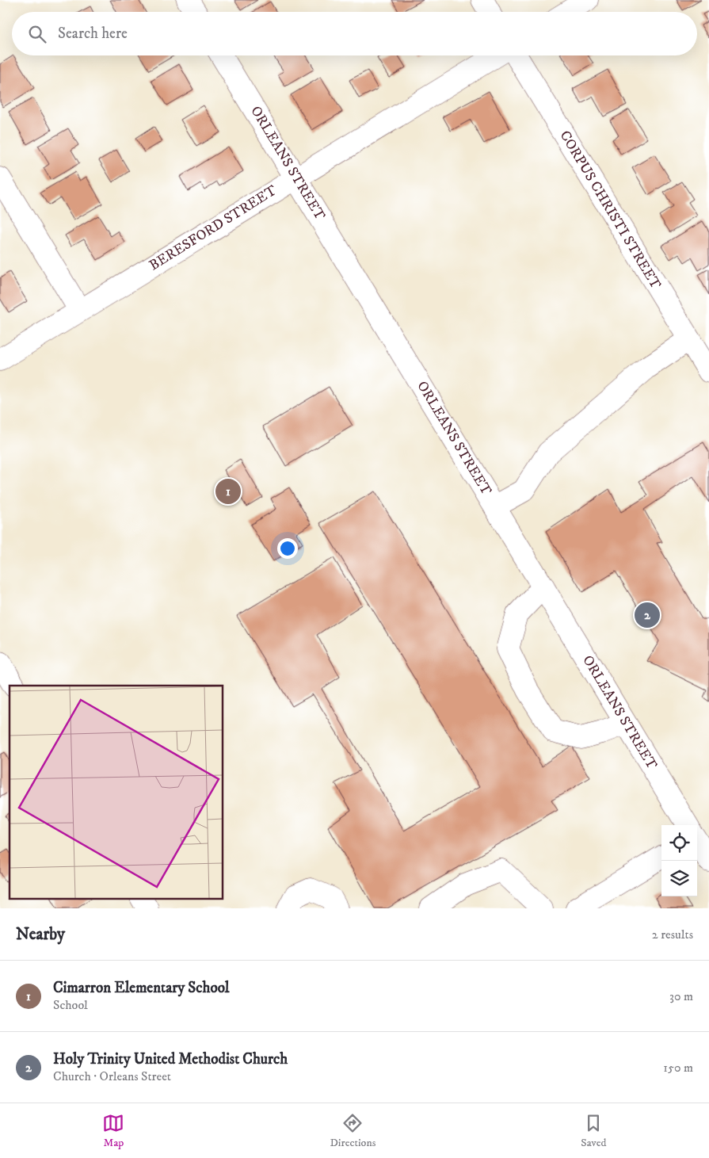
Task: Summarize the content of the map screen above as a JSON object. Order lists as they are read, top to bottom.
{
  "streets": {
    "street": ["ORLEANS STREET", "CORPUS CHRISTI STREET", "BERESFORD STREET"]
  },
  "crossings": [
    ["ORLEANS STREET", "BERESFORD STREET"]
  ],
  "page": {
    "search": "Search here",
    "pins": ["1", "2"],
    "heading": ["Nearby", "2 results"],
    "list": [
      {
        "mark": "1",
        "name": "Cimarron Elementary School",
        "note": "School",
        "value": "30 m"
      },
      {
        "mark": "2",
        "name": "Holy Trinity United Methodist Church",
        "note": "Church · Orleans Street",
        "value": "150 m"
      }
    ],
    "nav": ["Map", "Directions", "Saved"]
  }
}
